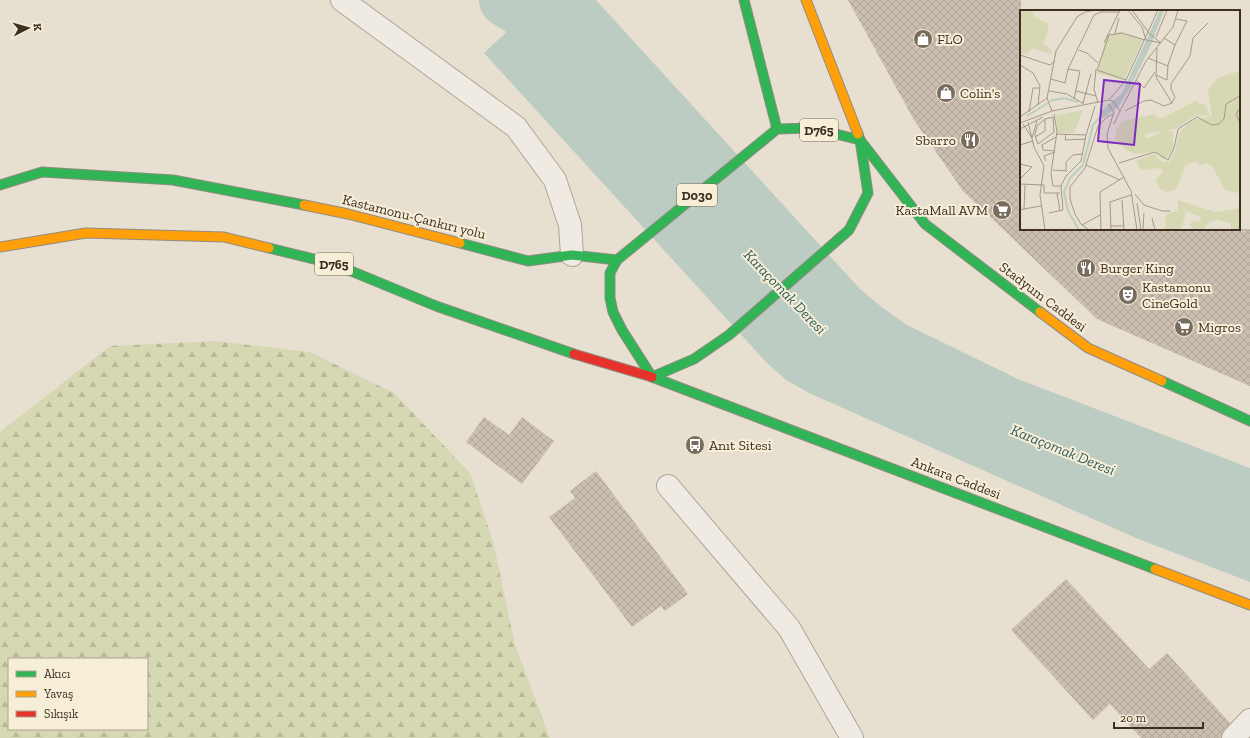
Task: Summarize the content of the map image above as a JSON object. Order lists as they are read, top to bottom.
{
  "streets": {
    "main road": [
      "D765",
      "D030",
      "Kastamonu-Çankırı yolu",
      "Stadyum Caddesi",
      "Ankara Caddesi"
    ]
  },
  "crossings": [
    ["D765", "D030"],
    ["D765", "Stadyum Caddesi"],
    ["D765", "Ankara Caddesi"],
    ["D030", "Kastamonu-Çankırı yolu"],
    ["D030", "Ankara Caddesi"]
  ],
  "water": ["Karaçomak Deresi"],
  "places": {
    "shop": ["FLO", "Colin's"],
    "restaurant": ["Sbarro", "Burger King"],
    "supermarket": ["KastaMall AVM", "Migros"],
    "theatre": ["Kastamonu CineGold"],
    "bus stop": ["Anıt Sitesi"]
  },
  "legend": ["Akıcı", "Yavaş", "Sıkışık"],
  "scale_bar": "20 m",
  "north": "right"
}
